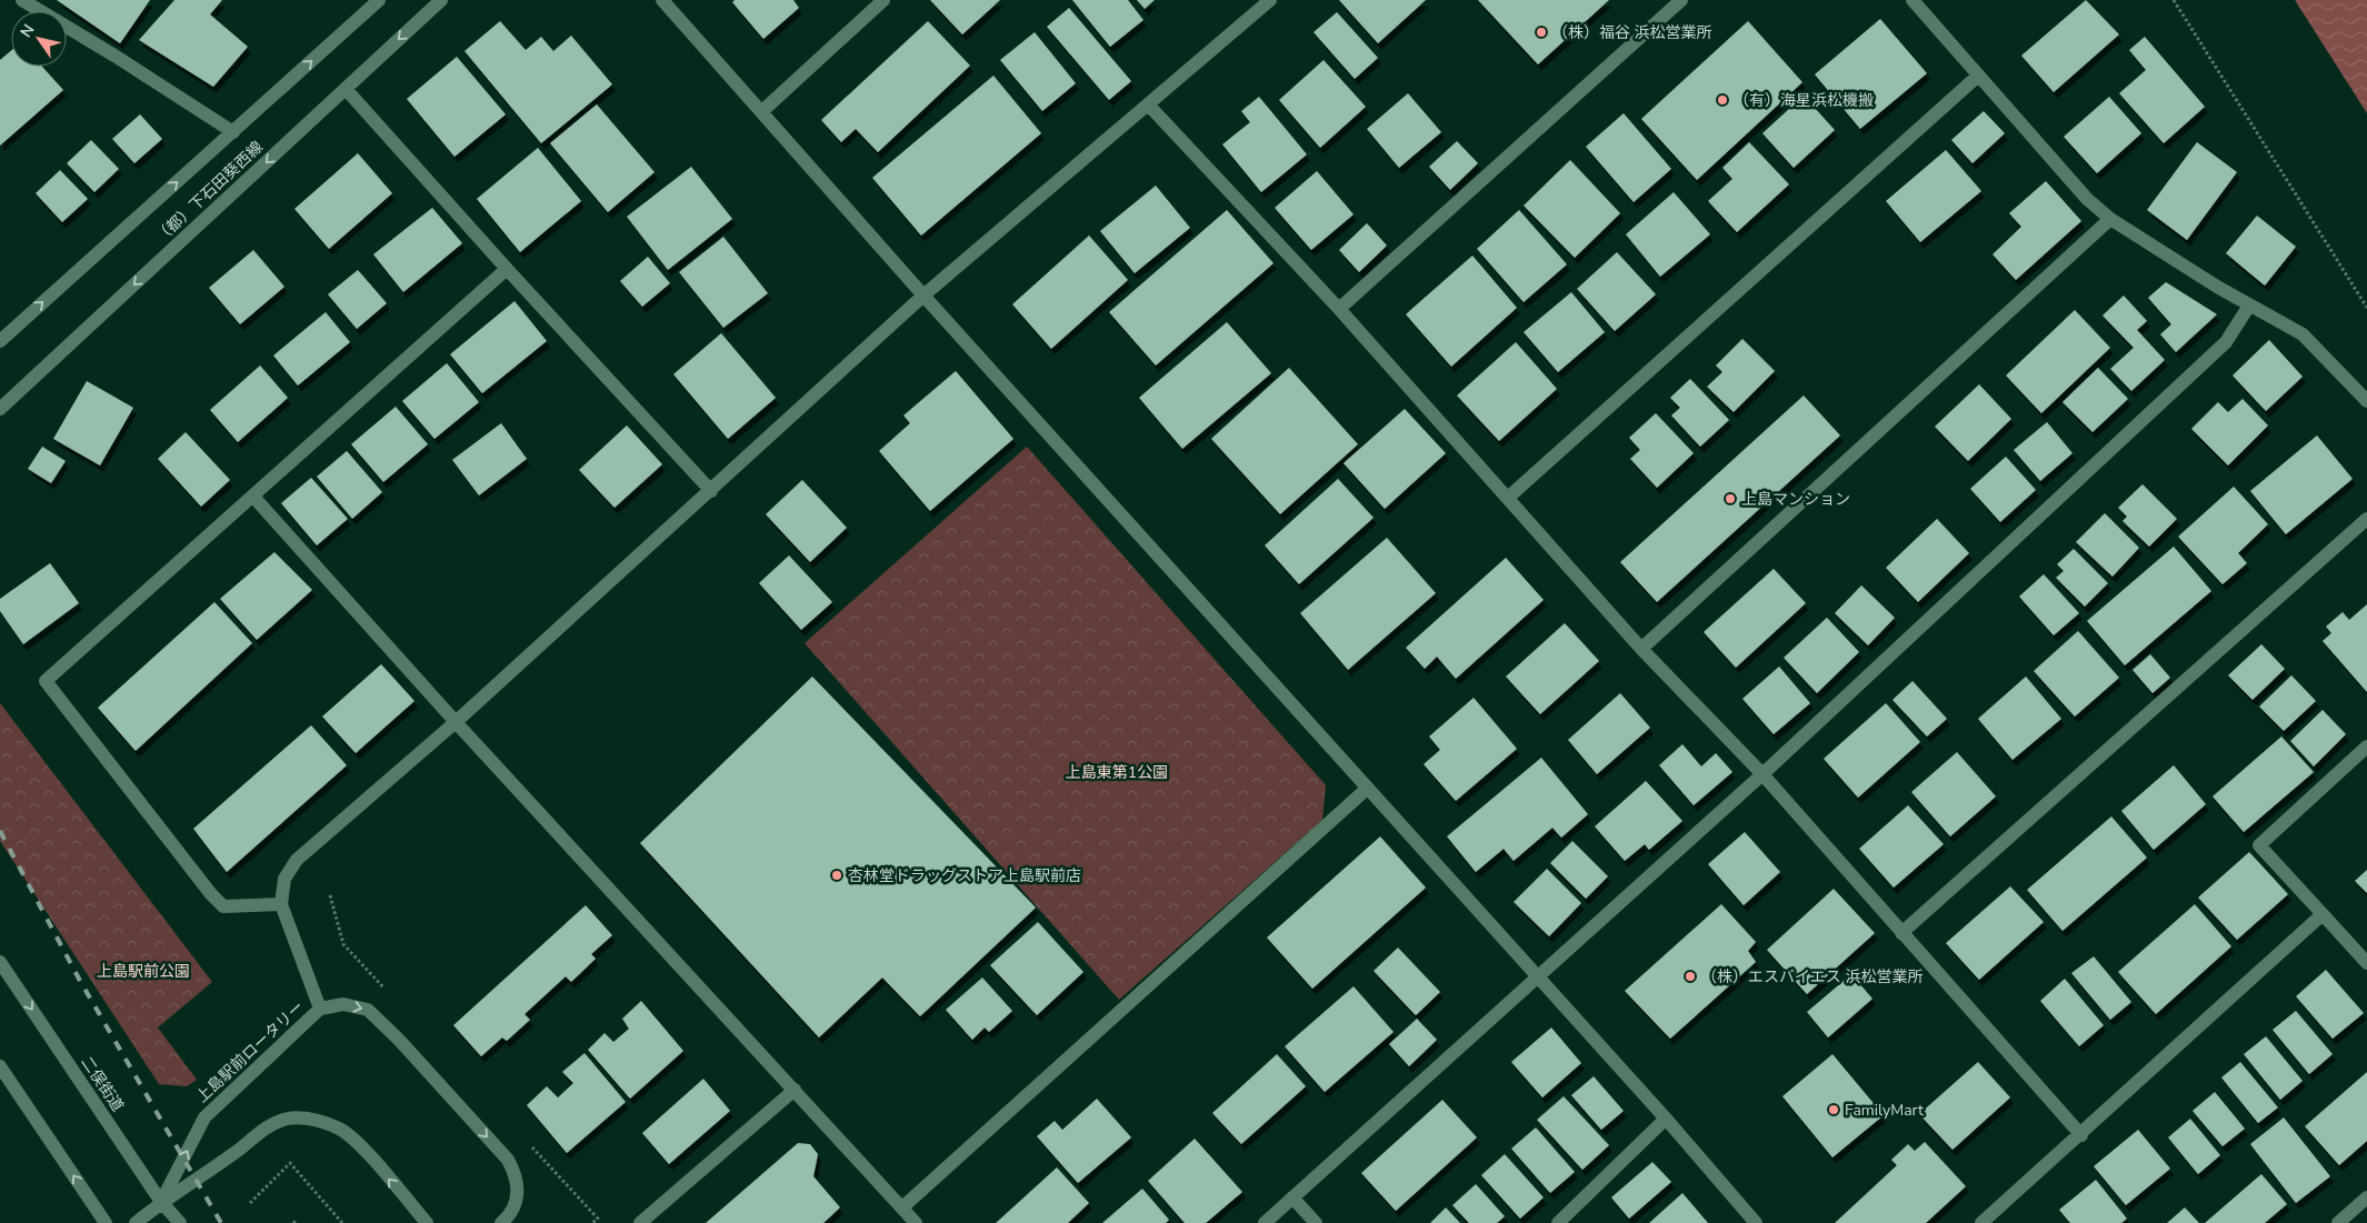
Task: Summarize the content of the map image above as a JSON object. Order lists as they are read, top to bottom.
{
  "streets": {
    "street": ["（都）下石田葵西線", "上島駅前ロータリー", "二俣街道"]
  },
  "crossings": [
    ["上島駅前ロータリー", "二俣街道"]
  ],
  "parks": ["上島東第1公園", "上島駅前公園"],
  "places": [
    "（株）福谷 浜松営業所",
    "（有）海星浜松機搬",
    "上島マンション",
    "杏林堂ドラッグストア上島駅前店",
    "（株）エスバイエス 浜松営業所",
    "FamilyMart"
  ],
  "north": "top left"
}
